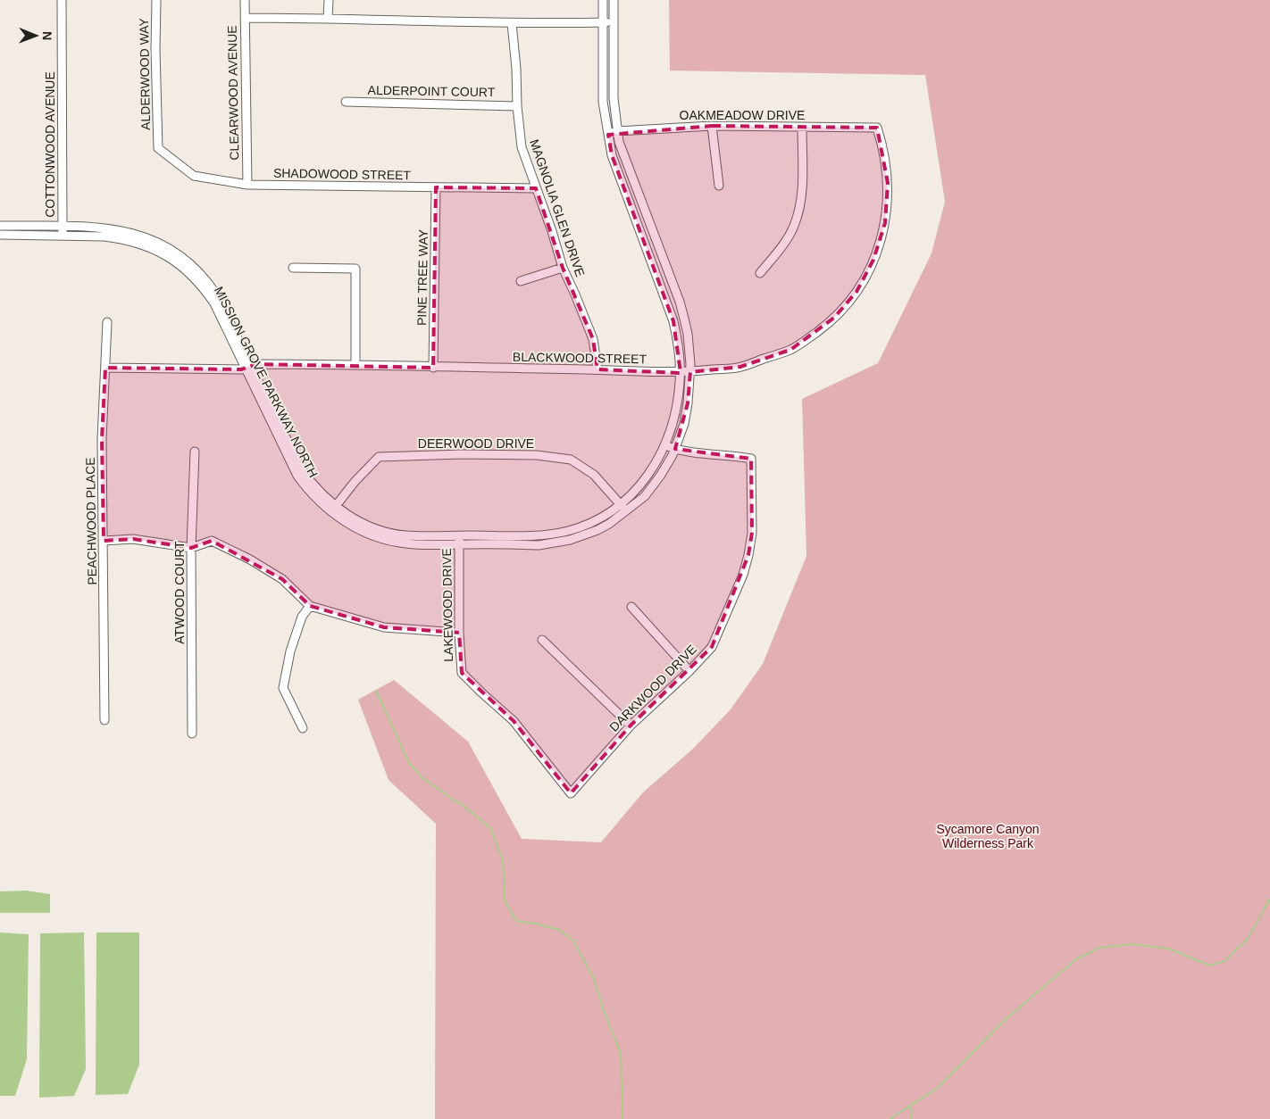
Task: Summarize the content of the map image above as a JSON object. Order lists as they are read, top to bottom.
{
  "streets": {
    "street": [
      "ALDERWOOD WAY",
      "ALDERPOINT COURT",
      "CLEARWOOD AVENUE",
      "OAKMEADOW DRIVE",
      "COTTONWOOD AVENUE",
      "SHADOWOOD STREET",
      "MAGNOLIA GLEN DRIVE",
      "PINE TREE WAY",
      "BLACKWOOD STREET",
      "MISSION GROVE PARKWAY NORTH",
      "DEERWOOD DRIVE",
      "PEACHWOOD PLACE",
      "ATWOOD COURT",
      "LAKEWOOD DRIVE",
      "DARKWOOD DRIVE"
    ]
  },
  "crossings": [
    ["ALDERWOOD WAY", "SHADOWOOD STREET"],
    ["ALDERPOINT COURT", "MAGNOLIA GLEN DRIVE"],
    ["CLEARWOOD AVENUE", "SHADOWOOD STREET"],
    ["OAKMEADOW DRIVE", "BLACKWOOD STREET"],
    ["OAKMEADOW DRIVE", "MISSION GROVE PARKWAY NORTH"],
    ["COTTONWOOD AVENUE", "MISSION GROVE PARKWAY NORTH"],
    ["SHADOWOOD STREET", "MAGNOLIA GLEN DRIVE"],
    ["SHADOWOOD STREET", "PINE TREE WAY"],
    ["MAGNOLIA GLEN DRIVE", "BLACKWOOD STREET"],
    ["PINE TREE WAY", "BLACKWOOD STREET"],
    ["BLACKWOOD STREET", "MISSION GROVE PARKWAY NORTH"],
    ["BLACKWOOD STREET", "PEACHWOOD PLACE"],
    ["MISSION GROVE PARKWAY NORTH", "DEERWOOD DRIVE"],
    ["MISSION GROVE PARKWAY NORTH", "LAKEWOOD DRIVE"],
    ["MISSION GROVE PARKWAY NORTH", "DARKWOOD DRIVE"],
    ["LAKEWOOD DRIVE", "DARKWOOD DRIVE"]
  ],
  "parks": ["Sycamore Canyon Wilderness Park"],
  "north": "right"
}
